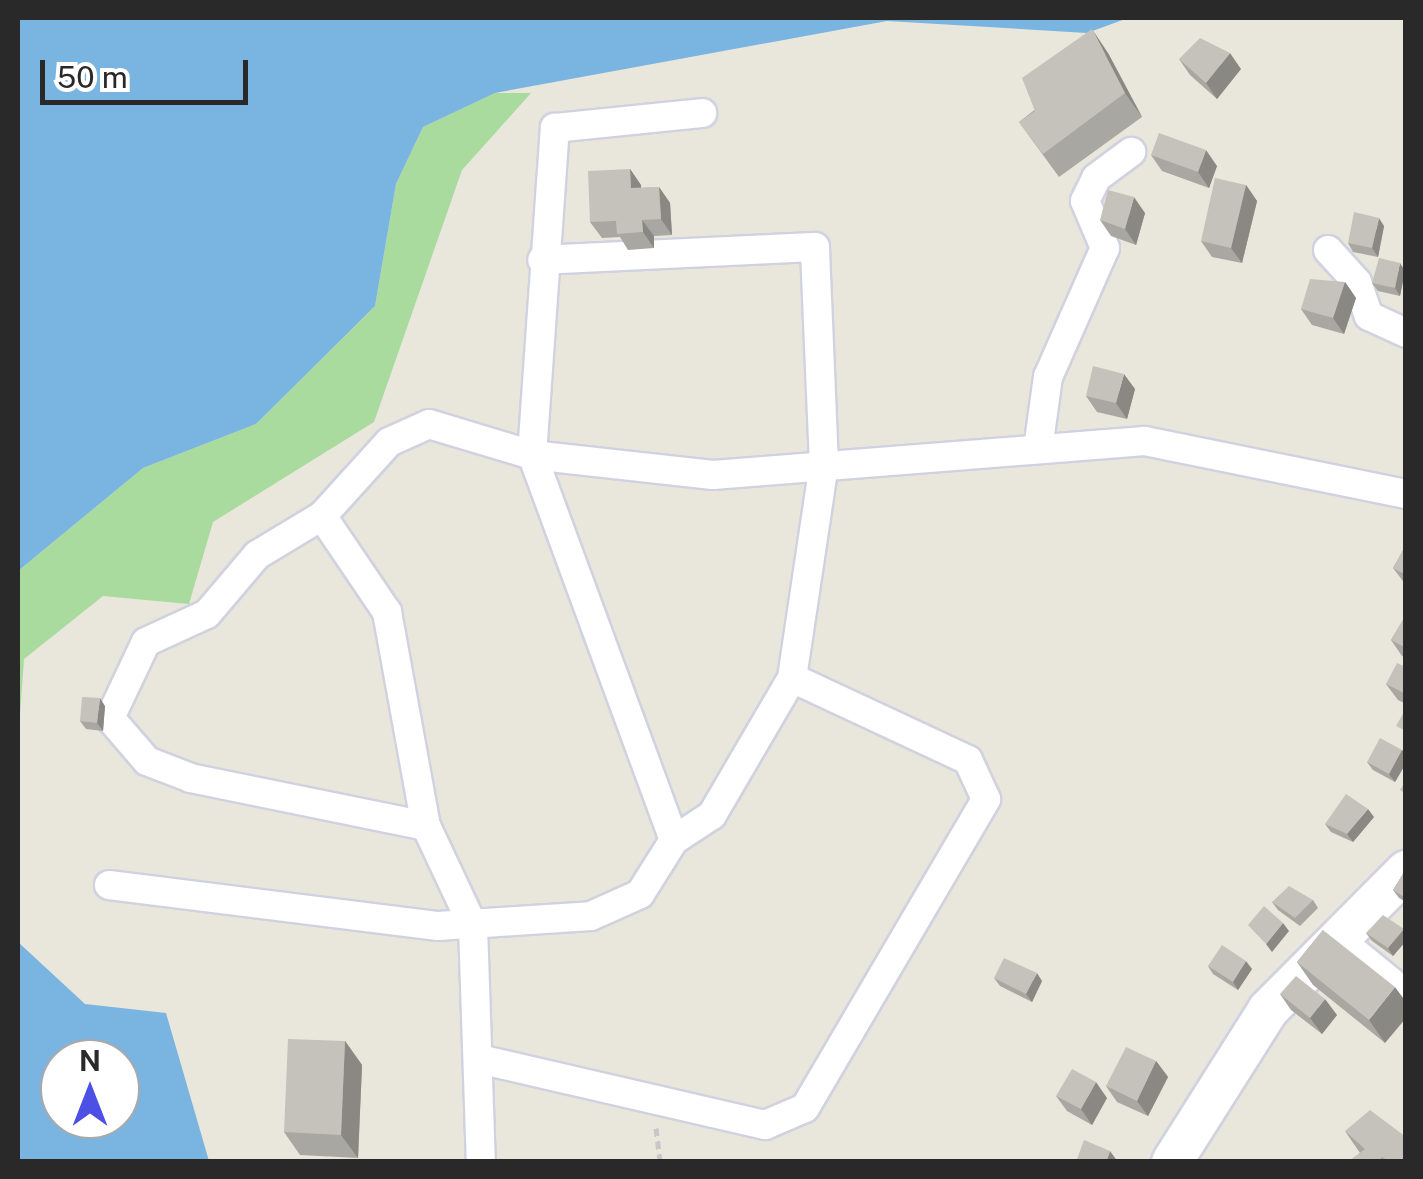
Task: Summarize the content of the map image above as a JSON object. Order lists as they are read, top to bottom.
{
  "scale_bar": "50 m",
  "north": "top"
}
